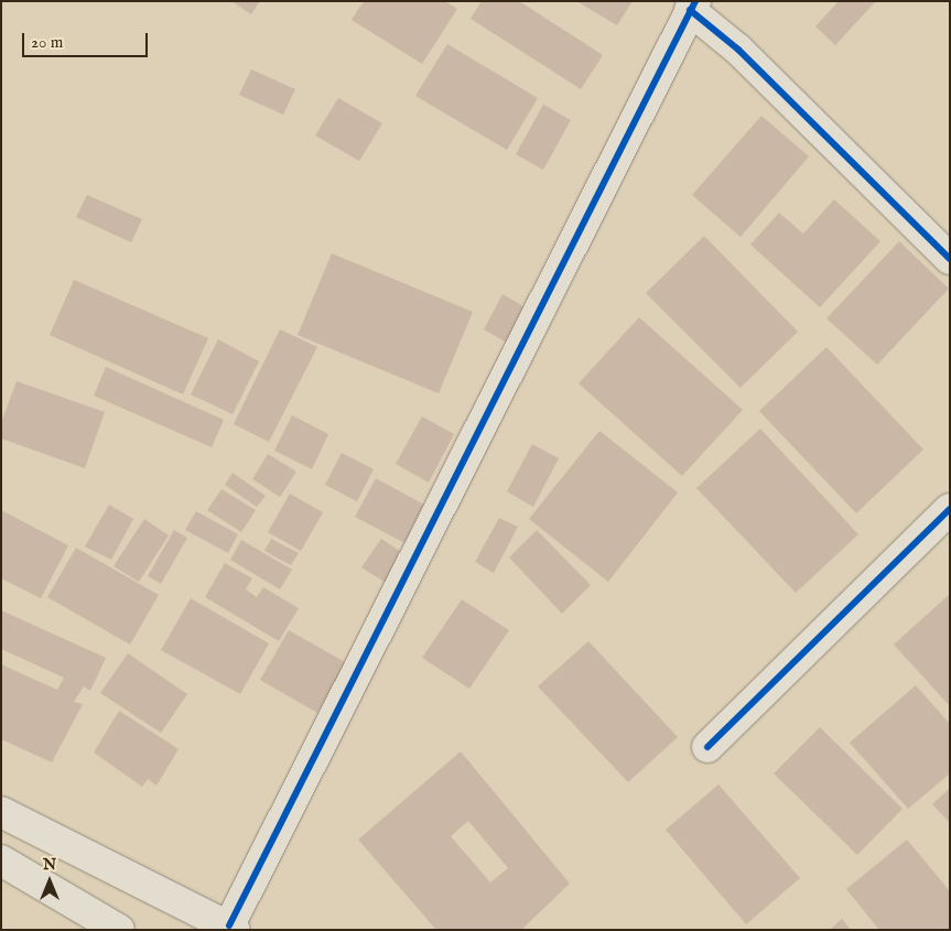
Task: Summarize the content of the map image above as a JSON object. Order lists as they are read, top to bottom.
{
  "scale_bar": "20 m",
  "north": "top"
}
